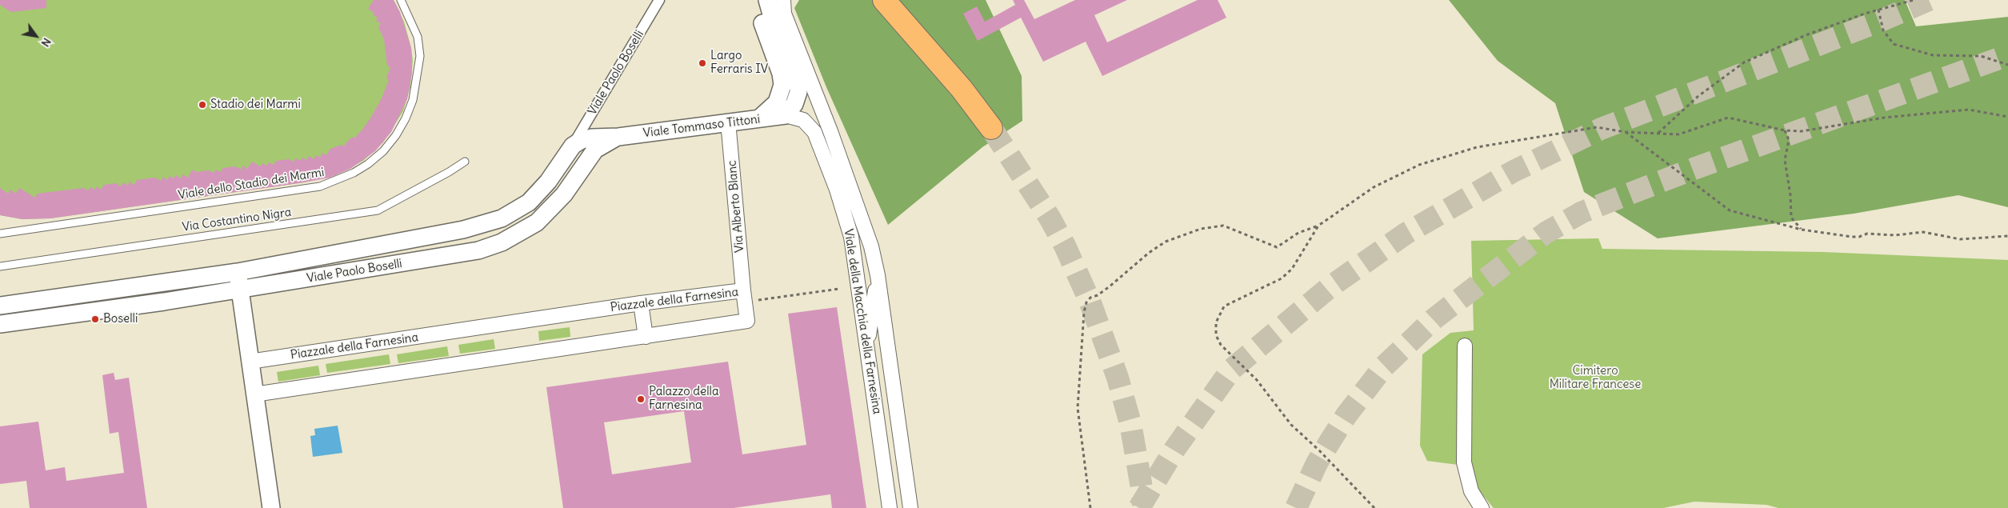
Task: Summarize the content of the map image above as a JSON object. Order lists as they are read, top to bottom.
{
  "streets": {
    "street": [
      "Viale Paolo Boselli",
      "Viale Tommaso Tittoni",
      "Via Alberto Blanc",
      "Piazzale della Farnesina",
      "Viale della Macchia della Farnesina"
    ],
    "lane": ["Viale dello Stadio dei Marmi", "Via Costantino Nigra"]
  },
  "crossings": [
    ["Viale Paolo Boselli", "Viale Tommaso Tittoni"],
    ["Viale Tommaso Tittoni", "Via Alberto Blanc"],
    ["Viale Tommaso Tittoni", "Viale della Macchia della Farnesina"],
    ["Via Alberto Blanc", "Piazzale della Farnesina"]
  ],
  "parks": ["Cimitero Militare Francese"],
  "places": [
    "Largo Ferraris IV",
    "Stadio dei Marmi",
    "Boselli",
    "Palazzo della Farnesina"
  ],
  "north": "bottom right"
}
